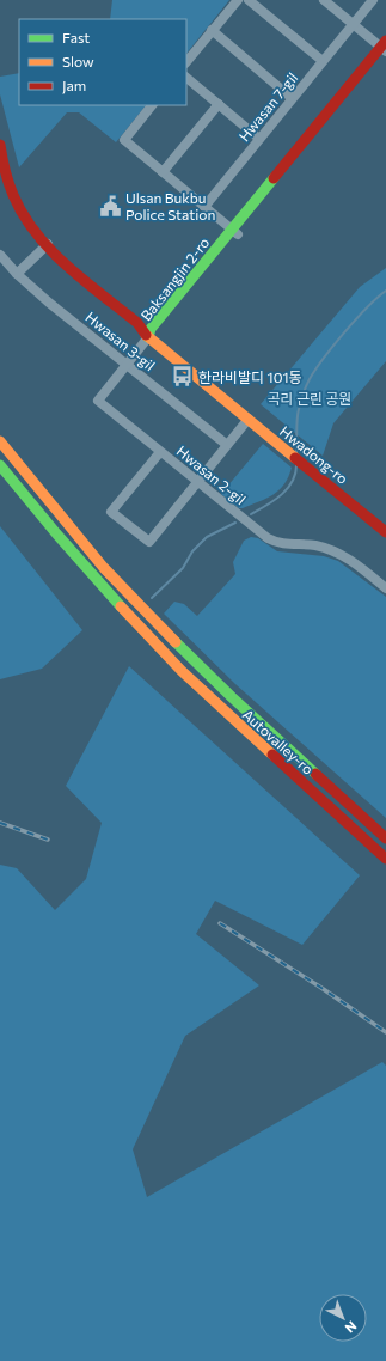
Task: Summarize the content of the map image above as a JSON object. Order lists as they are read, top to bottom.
{
  "streets": {
    "main road": ["Baksangjin 2-ro", "Hwadong-ro", "Autovalley-ro"],
    "street": ["Hwasan 7-gil", "Hwasan 3-gil", "Hwasan 2-gil"]
  },
  "crossings": [
    ["Baksangjin 2-ro", "Hwadong-ro"],
    ["Baksangjin 2-ro", "Hwasan 2-gil"],
    ["Hwasan 3-gil", "Hwasan 2-gil"],
    ["Hwadong-ro", "Hwasan 2-gil"]
  ],
  "parks": ["곡리 근린 공원"],
  "places": {
    "public building": ["Ulsan Bukbu Police Station"],
    "bus stop": ["한라비발디 101동"]
  },
  "legend": ["Fast", "Slow", "Jam"],
  "north": "bottom right"
}
